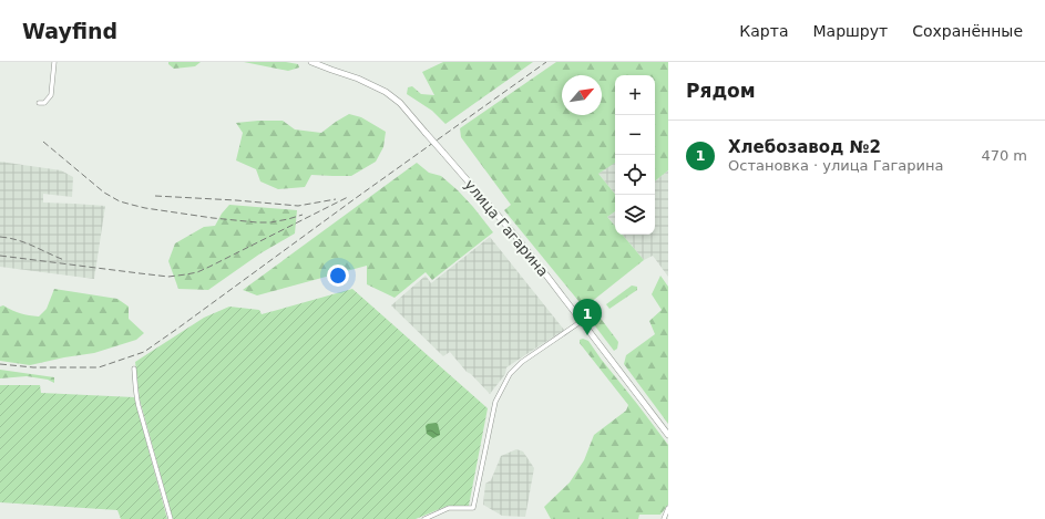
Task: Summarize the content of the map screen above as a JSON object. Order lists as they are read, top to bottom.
{
  "streets": {
    "main road": ["улица Гагарина"]
  },
  "north": "top right",
  "page": {
    "header": "Wayfind",
    "nav": ["Карта", "Маршрут", "Сохранённые"],
    "heading": "Рядом",
    "map_buttons": ["+", "−"],
    "list": [
      {
        "mark": "1",
        "name": "Хлебозавод №2",
        "note": "Остановка · улица Гагарина",
        "value": "470 m"
      }
    ],
    "pins": "1"
  }
}
